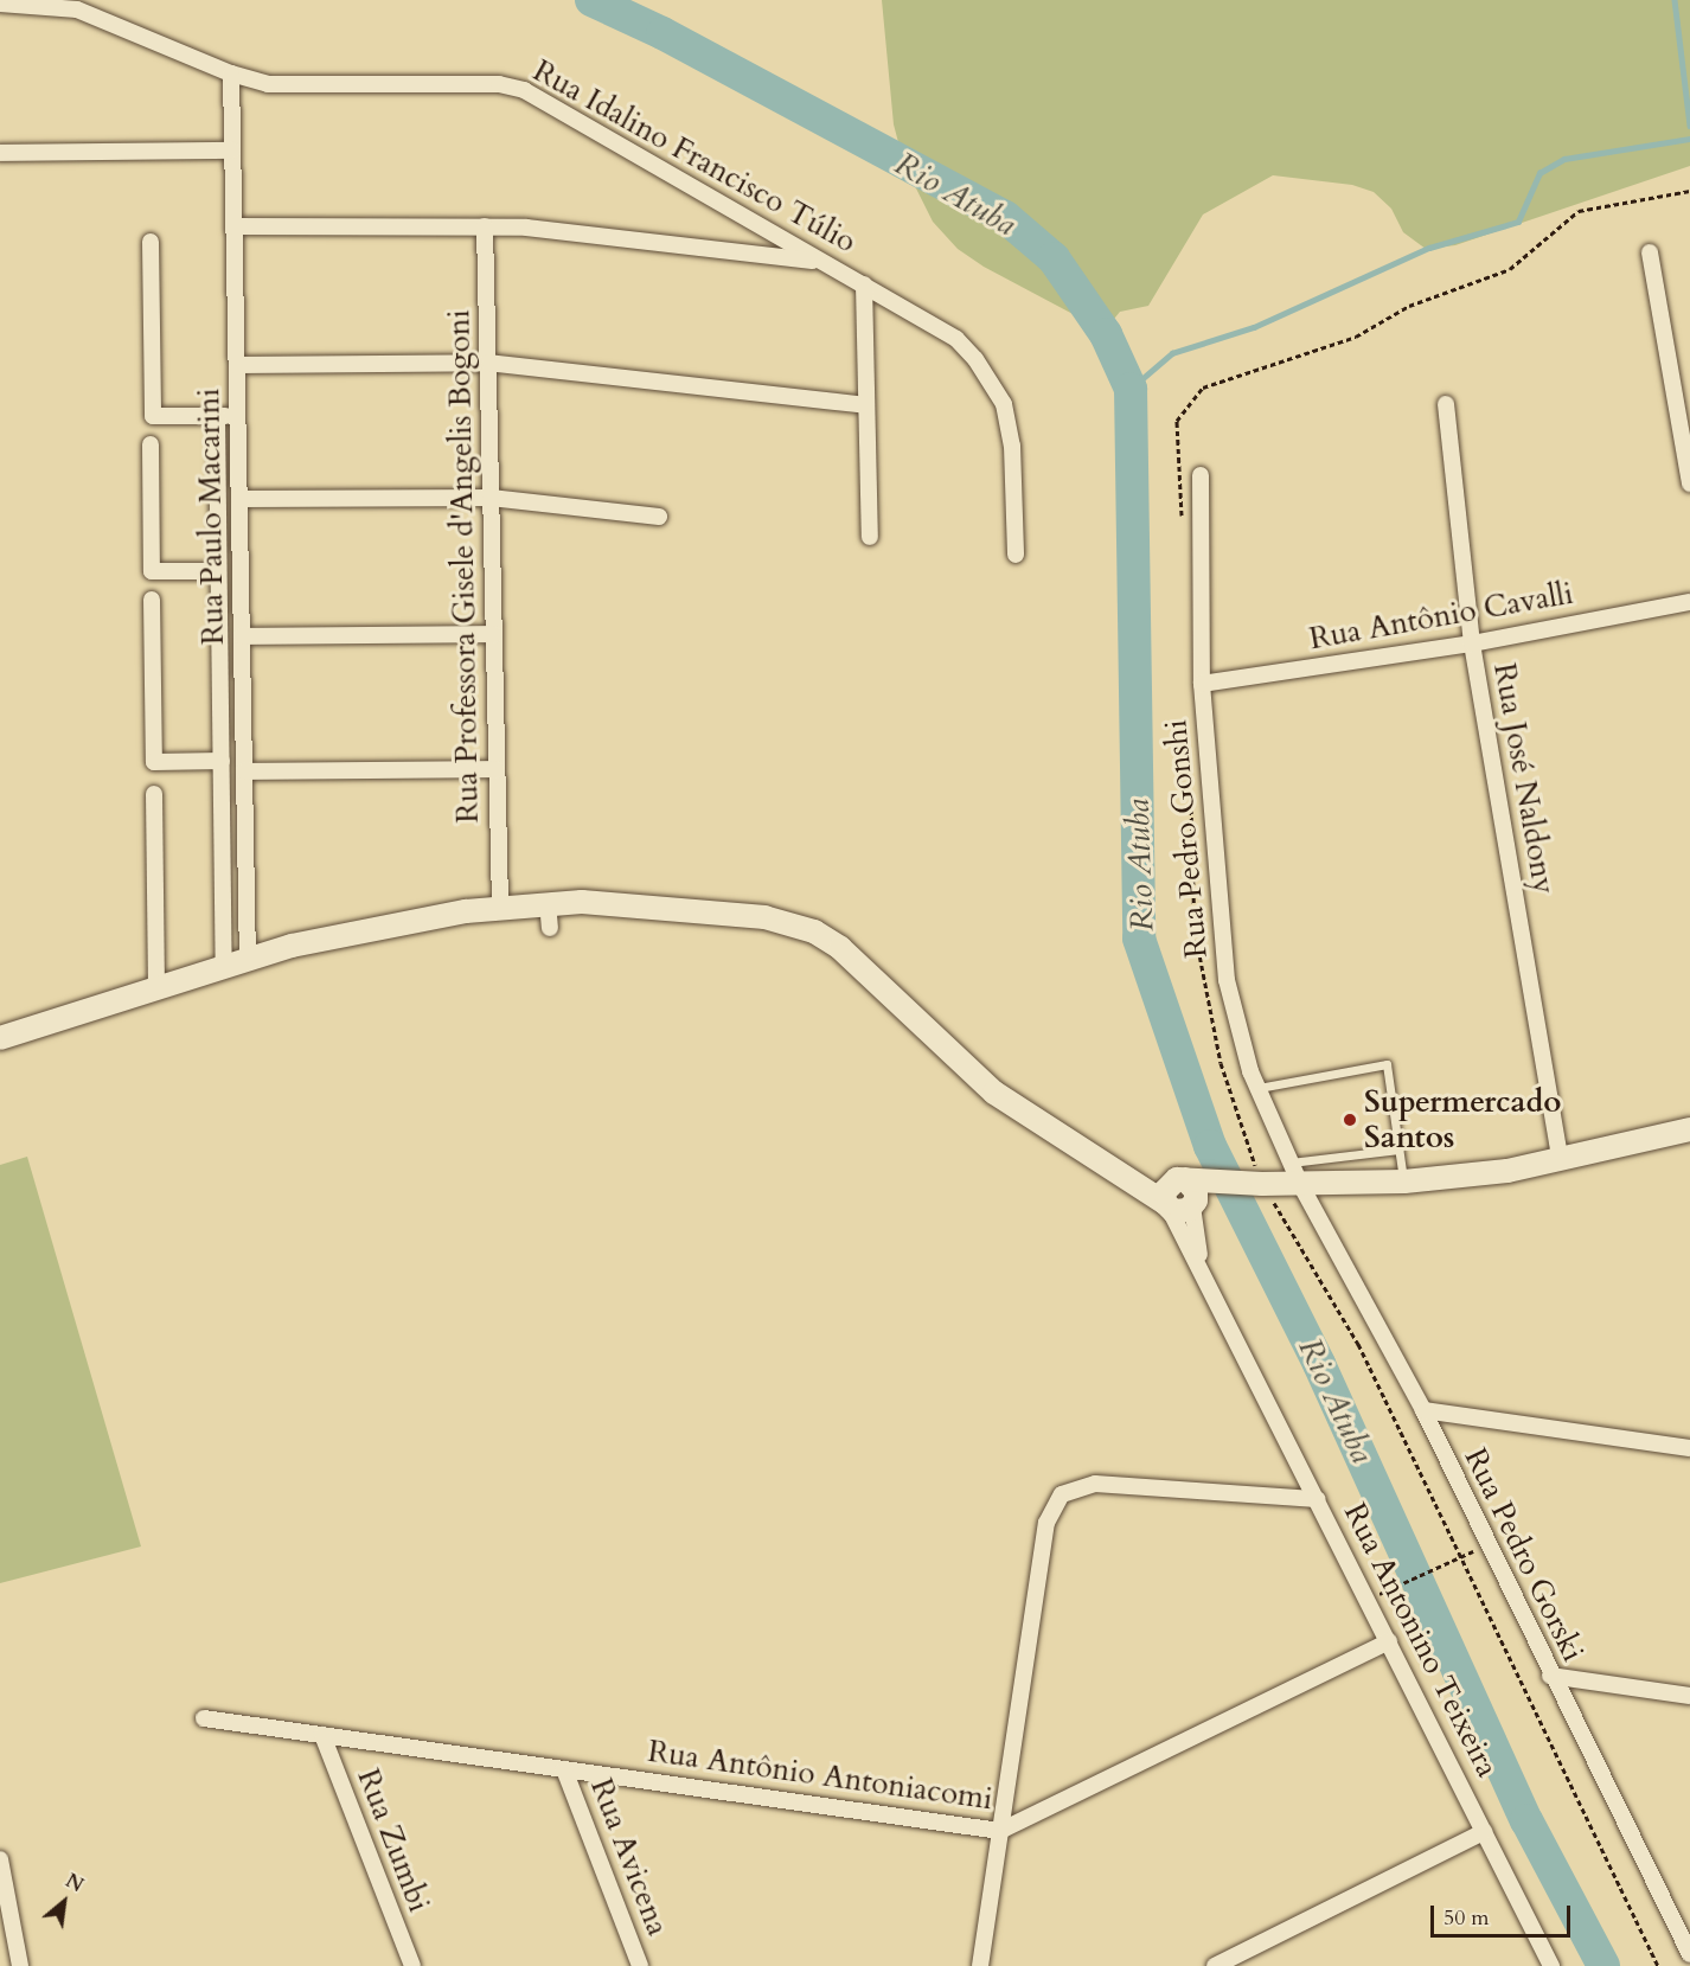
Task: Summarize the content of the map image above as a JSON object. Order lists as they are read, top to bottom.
{
  "streets": {
    "street": [
      "Rua Idalino Francisco Túlio",
      "Rua Paulo Macarini",
      "Rua Professora Gisele d'Angelis Bogoni",
      "Rua Antônio Cavalli",
      "Rua José Naldony",
      "Rua Pedro Gonshi",
      "Rua Pedro Gorski",
      "Rua Antonino Teixeira",
      "Rua Antônio Antoniacomi",
      "Rua Zumbi",
      "Rua Avicena"
    ]
  },
  "crossings": [
    ["Rua Idalino Francisco Túlio", "Rua Paulo Macarini"],
    ["Rua Antônio Cavalli", "Rua José Naldony"],
    ["Rua Antônio Cavalli", "Rua Pedro Gonshi"],
    ["Rua Pedro Gonshi", "Rua Pedro Gorski"],
    ["Rua Antonino Teixeira", "Rua Antônio Antoniacomi"],
    ["Rua Antônio Antoniacomi", "Rua Zumbi"],
    ["Rua Antônio Antoniacomi", "Rua Avicena"]
  ],
  "water": ["Rio Atuba"],
  "places": ["Supermercado Santos"],
  "scale_bar": "50 m",
  "north": "top right"
}
